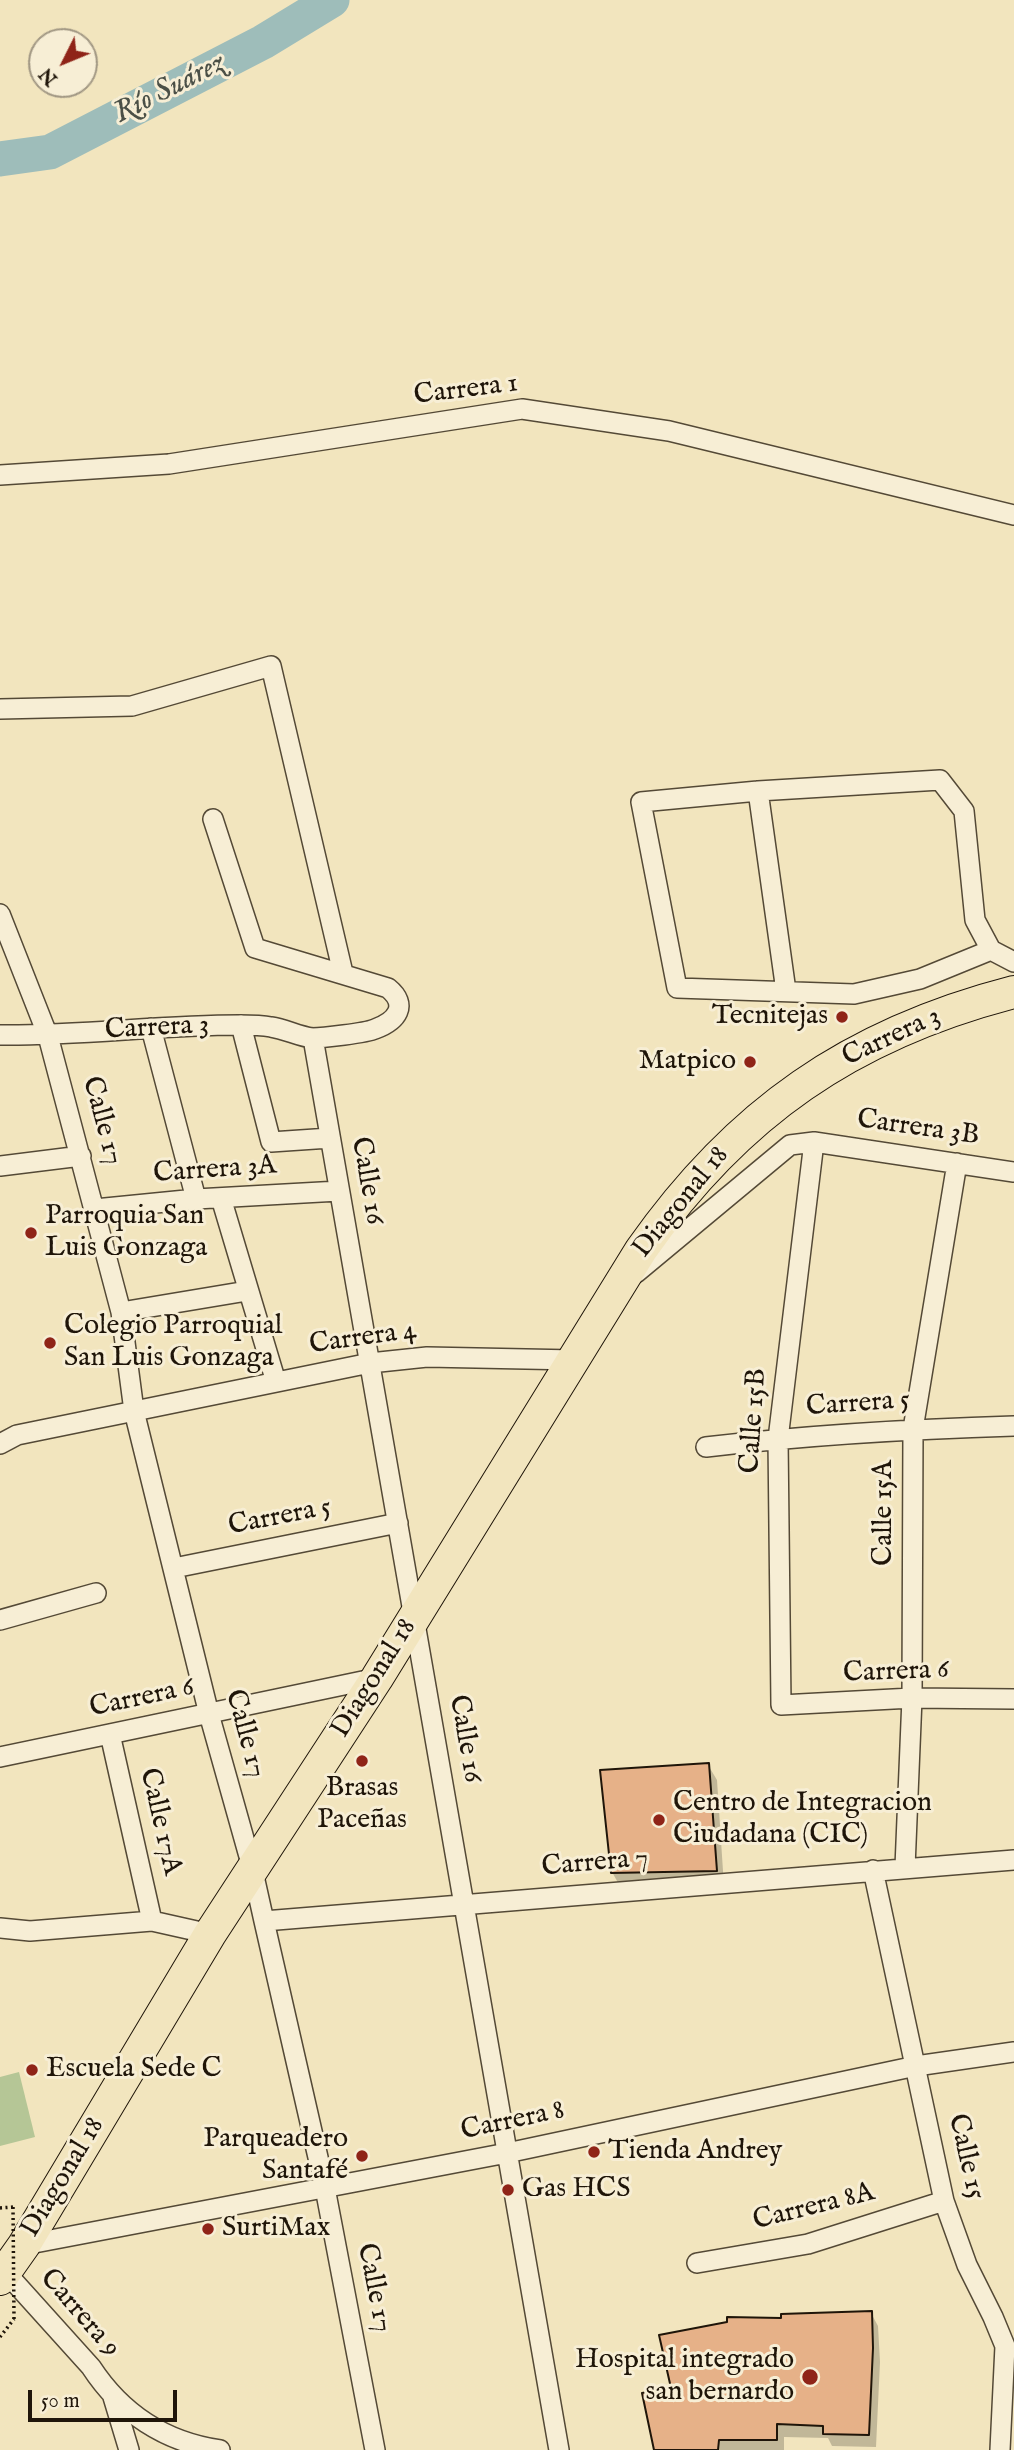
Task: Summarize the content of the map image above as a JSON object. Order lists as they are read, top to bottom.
{
  "streets": {
    "main road": ["Carrera 3", "Diagonal 18"],
    "street": [
      "Carrera 1",
      "Calle 17",
      "Carrera 3B",
      "Carrera 3A",
      "Calle 16",
      "Carrera 4",
      "Carrera 5",
      "Calle 15B",
      "Calle 15A",
      "Carrera 6",
      "Calle 17A",
      "Carrera 7",
      "Carrera 8",
      "Calle 15",
      "Carrera 8A",
      "Carrera 9"
    ]
  },
  "crossings": [
    ["Carrera 3", "Calle 17"],
    ["Carrera 3", "Carrera 3A"],
    ["Carrera 3", "Calle 16"],
    ["Carrera 3", "Diagonal 18"],
    ["Calle 17", "Carrera 3A"],
    ["Calle 17", "Diagonal 18"],
    ["Calle 17", "Carrera 4"],
    ["Calle 17", "Carrera 5"],
    ["Calle 17", "Carrera 6"],
    ["Calle 17", "Carrera 7"],
    ["Calle 17", "Carrera 8"],
    ["Carrera 3B", "Calle 15B"],
    ["Carrera 3B", "Calle 15A"],
    ["Carrera 3A", "Calle 16"],
    ["Calle 16", "Diagonal 18"],
    ["Calle 16", "Carrera 4"],
    ["Calle 16", "Carrera 5"],
    ["Calle 16", "Carrera 7"],
    ["Calle 16", "Carrera 8"],
    ["Diagonal 18", "Carrera 4"],
    ["Diagonal 18", "Carrera 6"],
    ["Diagonal 18", "Carrera 8"],
    ["Diagonal 18", "Carrera 9"],
    ["Carrera 5", "Calle 15B"],
    ["Carrera 5", "Calle 15A"],
    ["Calle 15B", "Carrera 6"],
    ["Calle 15A", "Carrera 6"],
    ["Calle 15A", "Carrera 7"],
    ["Carrera 6", "Calle 17A"],
    ["Carrera 7", "Calle 15"],
    ["Carrera 8", "Calle 15"],
    ["Calle 15", "Carrera 8A"]
  ],
  "water": ["Río Suárez"],
  "places": [
    "Tecnitejas",
    "Matpico",
    "Parroquia San Luis Gonzaga",
    "Colegio Parroquial San Luis Gonzaga",
    "Brasas Paceñas",
    "Centro de Integracion Ciudadana (CIC)",
    "Escuela Sede C",
    "Tienda Andrey",
    "Parqueadero Santafé",
    "Gas HCS",
    "SurtiMax",
    "Hospital integrado san bernardo"
  ],
  "scale_bar": "50 m",
  "north": "bottom left"
}
